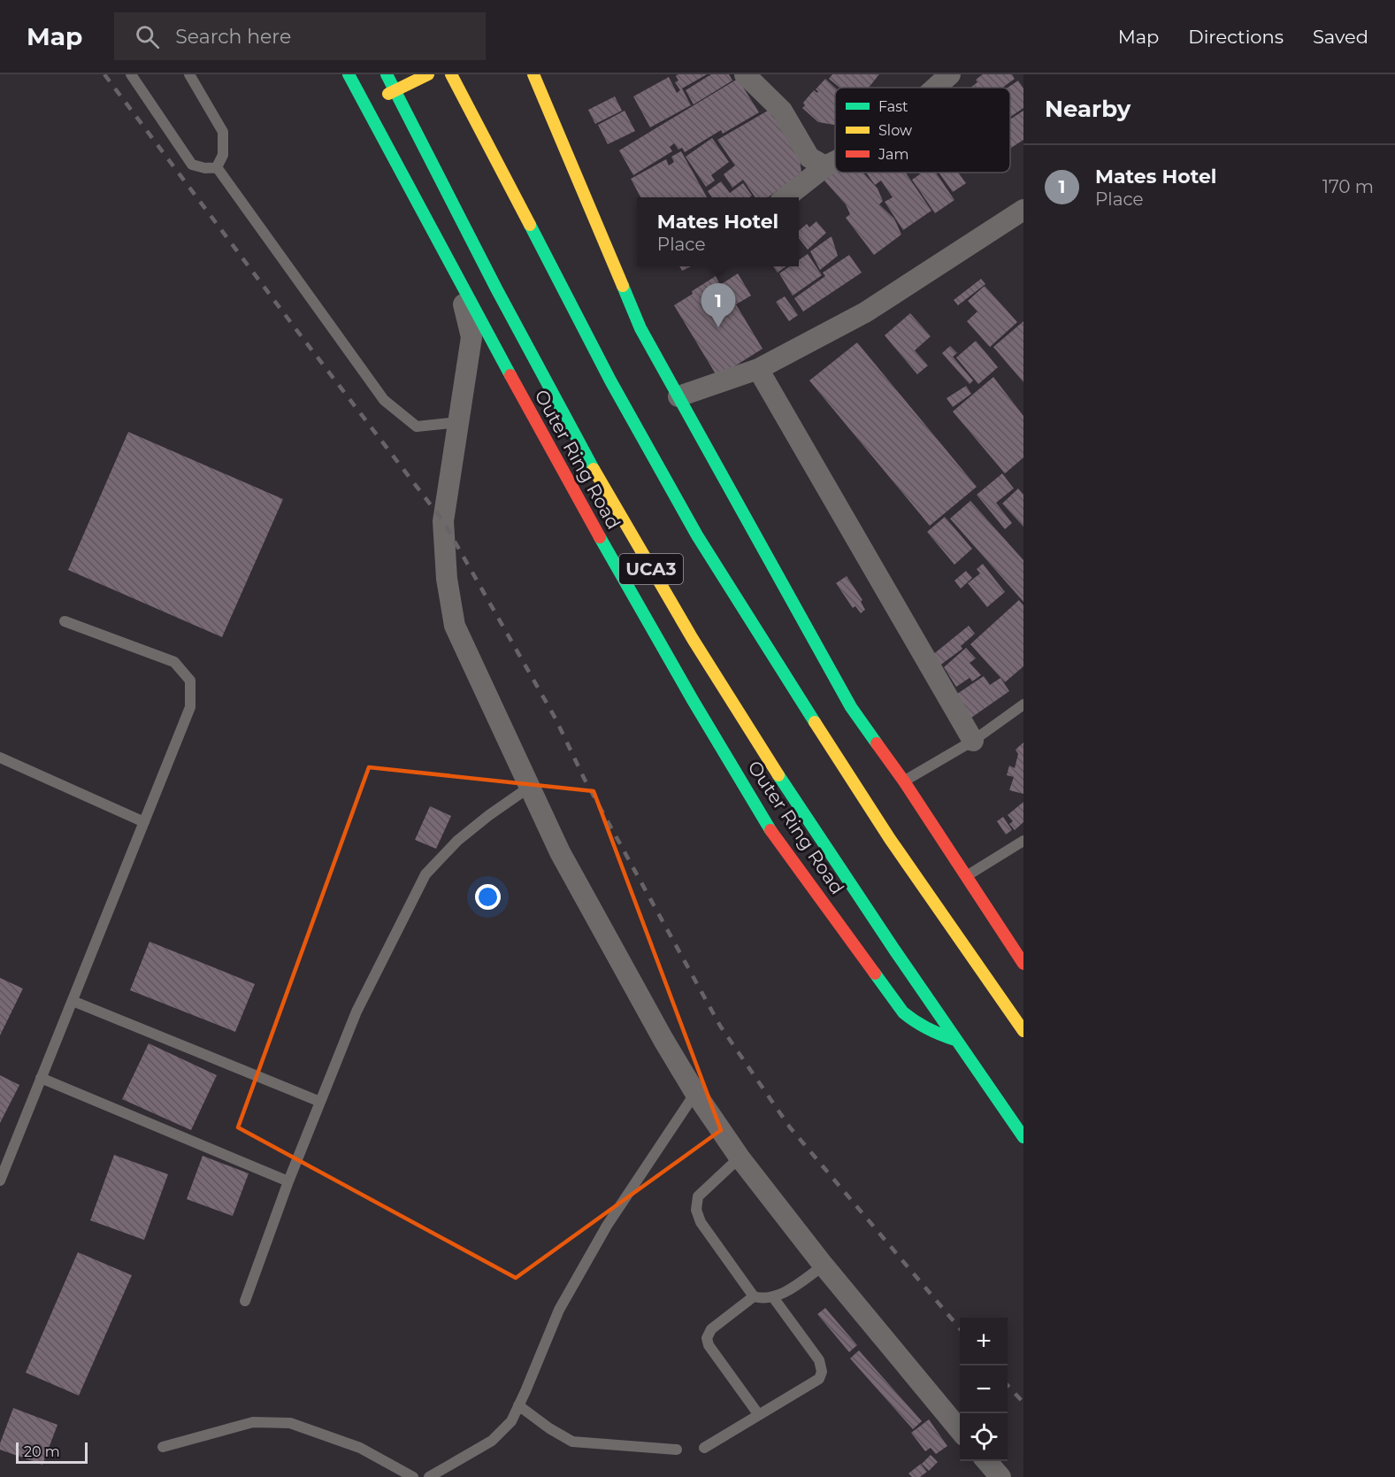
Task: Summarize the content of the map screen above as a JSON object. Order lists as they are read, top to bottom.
{
  "streets": {
    "main road": ["Outer Ring Road", "UCA3"]
  },
  "legend": ["Fast", "Slow", "Jam"],
  "scale_bar": "20 m",
  "page": {
    "header": "Map",
    "search": "Search here",
    "nav": ["Map", "Directions", "Saved"],
    "heading": "Nearby",
    "list": [
      {
        "mark": "1",
        "name": "Mates Hotel",
        "note": "Place",
        "value": "170 m"
      }
    ],
    "popup": ["Mates Hotel", "Place"],
    "pins": "1",
    "map_buttons": ["+", "−"],
    "scale": "20 m"
  }
}
